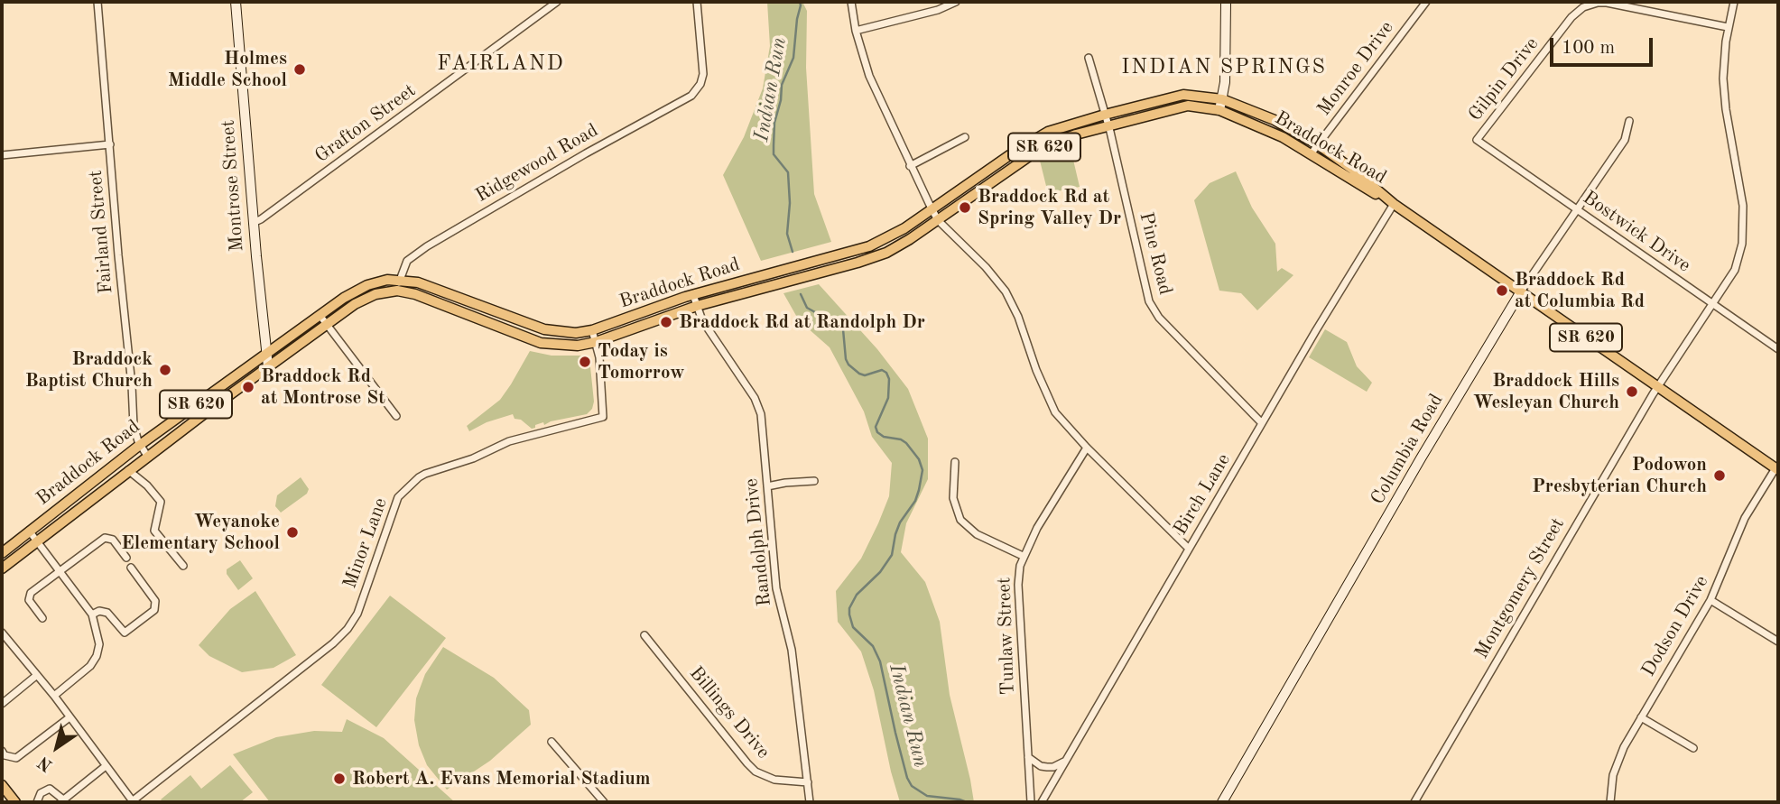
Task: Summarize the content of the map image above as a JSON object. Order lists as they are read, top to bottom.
{
  "streets": {
    "main road": ["SR 620", "Braddock Road"],
    "street": [
      "Monroe Drive",
      "Gilpin Drive",
      "Grafton Street",
      "Ridgewood Road",
      "Montrose Street",
      "Fairland Street",
      "Bostwick Drive",
      "Pine Road",
      "Columbia Road",
      "Birch Lane",
      "Randolph Drive",
      "Minor Lane",
      "Montgomery Street",
      "Dodson Drive",
      "Tunlaw Street",
      "Billings Drive"
    ]
  },
  "crossings": [
    ["Monroe Drive", "Braddock Road"],
    ["Gilpin Drive", "Bostwick Drive"],
    ["Gilpin Drive", "Montgomery Street"],
    ["Grafton Street", "Montrose Street"],
    ["Braddock Road", "Ridgewood Road"],
    ["Braddock Road", "Montrose Street"],
    ["Braddock Road", "Fairland Street"],
    ["Braddock Road", "Pine Road"],
    ["Braddock Road", "Columbia Road"],
    ["Braddock Road", "Birch Lane"],
    ["Braddock Road", "Randolph Drive"],
    ["Braddock Road", "Minor Lane"],
    ["Braddock Road", "Montgomery Street"],
    ["Braddock Road", "Dodson Drive"],
    ["Bostwick Drive", "Columbia Road"],
    ["Bostwick Drive", "Montgomery Street"],
    ["Pine Road", "Birch Lane"],
    ["Randolph Drive", "Billings Drive"]
  ],
  "districts": ["FAIRLAND", "INDIAN SPRINGS"],
  "water": ["Indian Run"],
  "places": [
    "Holmes Middle School",
    "Braddock Rd at Spring Valley Dr",
    "Braddock Rd at Columbia Rd",
    "Braddock Rd at Randolph Dr",
    "Today is Tomorrow",
    "Braddock Baptist Church",
    "Braddock Rd at Montrose St",
    "Braddock Hills Wesleyan Church",
    "Podowon Presbyterian Church",
    "Weyanoke Elementary School",
    "Robert A. Evans Memorial Stadium"
  ],
  "scale_bar": "100 m",
  "north": "bottom left"
}
